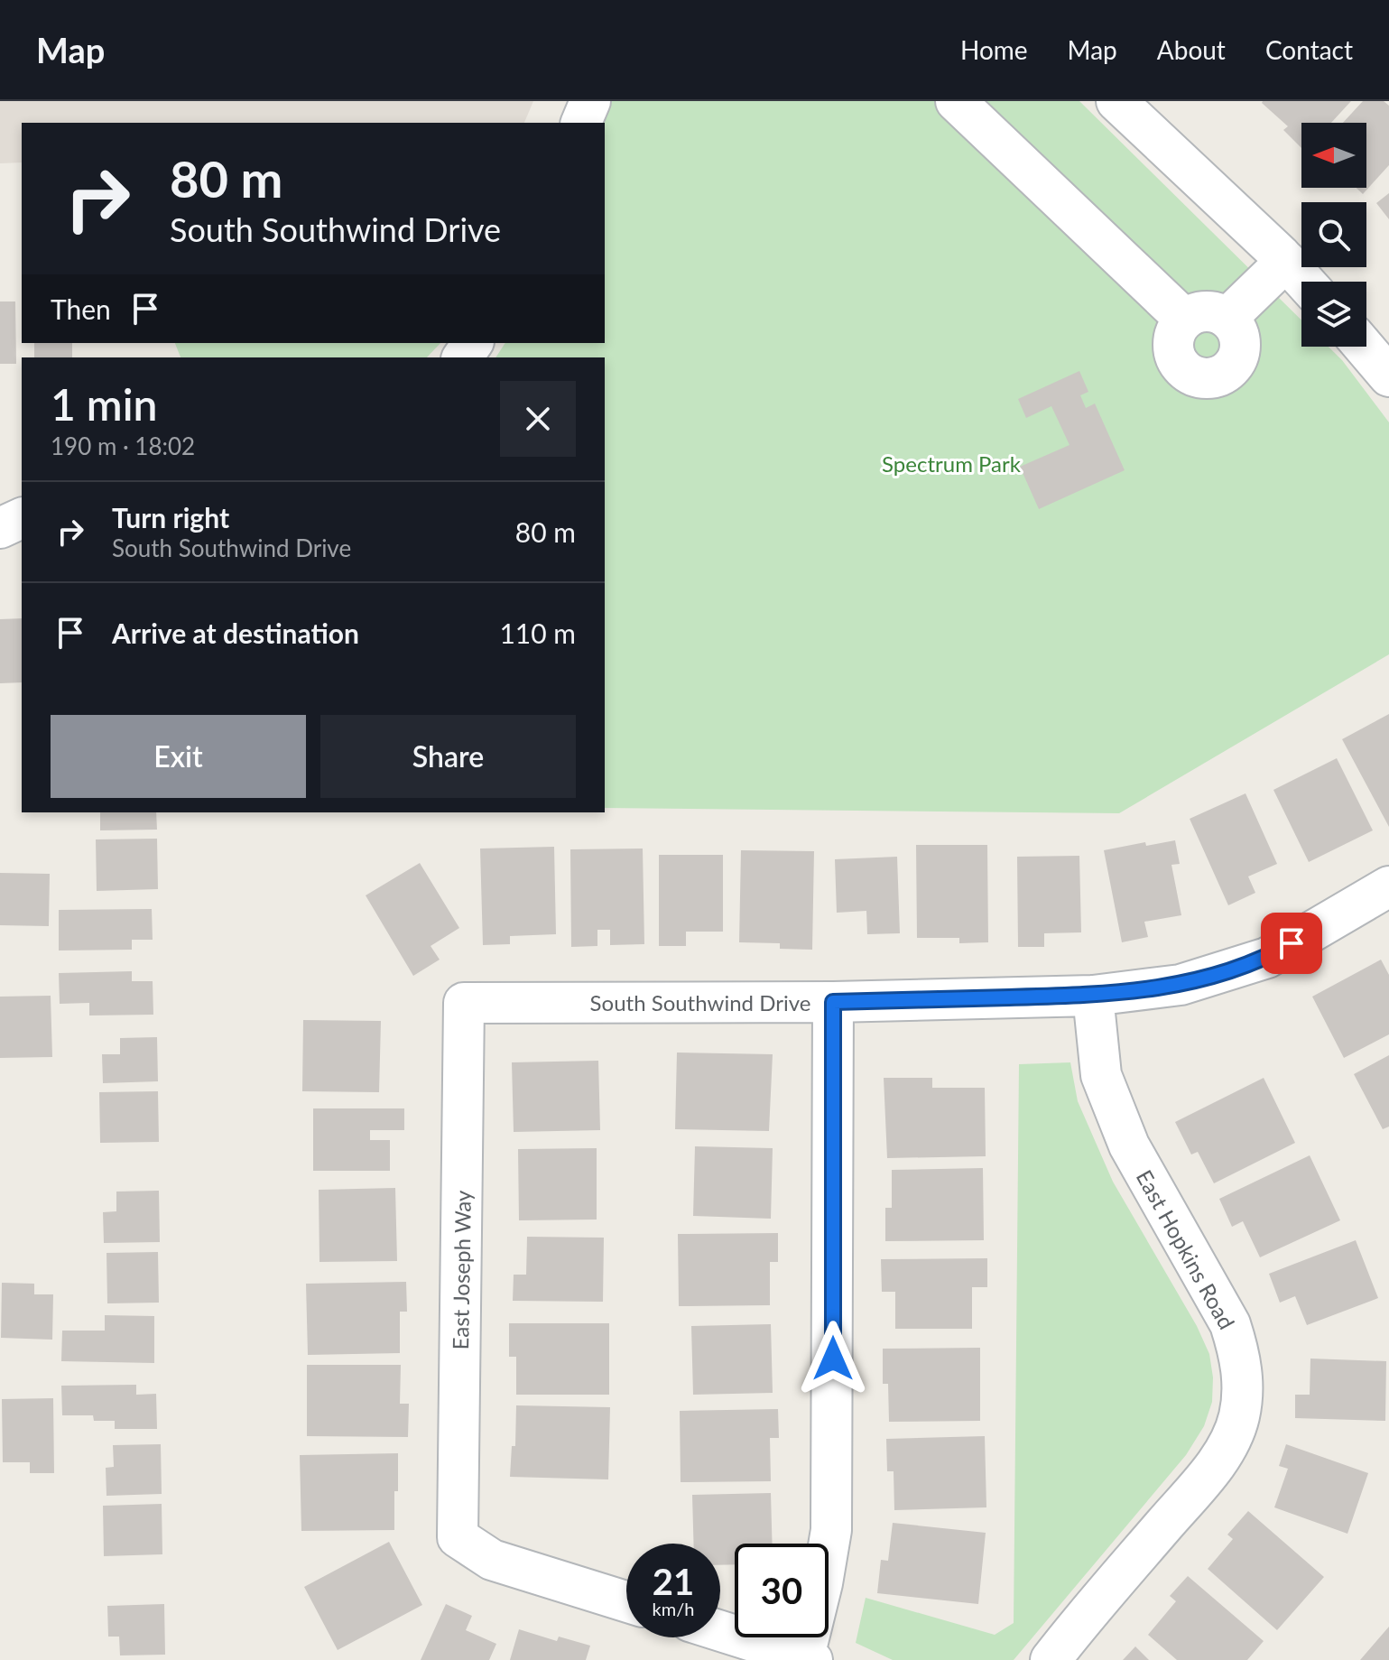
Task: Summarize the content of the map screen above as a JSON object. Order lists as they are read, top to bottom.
{
  "streets": {
    "street": ["South Southwind Drive", "East Hopkins Road", "East Joseph Way"]
  },
  "crossings": [
    ["South Southwind Drive", "East Hopkins Road"],
    ["South Southwind Drive", "East Joseph Way"]
  ],
  "parks": ["Spectrum Park"],
  "north": "left",
  "page": {
    "header": "Map",
    "nav": [
      "Home",
      "Map",
      "About",
      "Contact"
    ],
    "turn": ["80 m", "South Southwind Drive"],
    "then": "Then",
    "heading": ["1 min", "190 m · 18:02"],
    "list": [
      {
        "name": "Turn right",
        "note": "South Southwind Drive",
        "value": "80 m"
      },
      {
        "name": "Arrive at destination",
        "value": "110 m"
      }
    ],
    "buttons": ["Exit", "Share"],
    "speed": "21 km/h",
    "limit": "30"
  }
}
